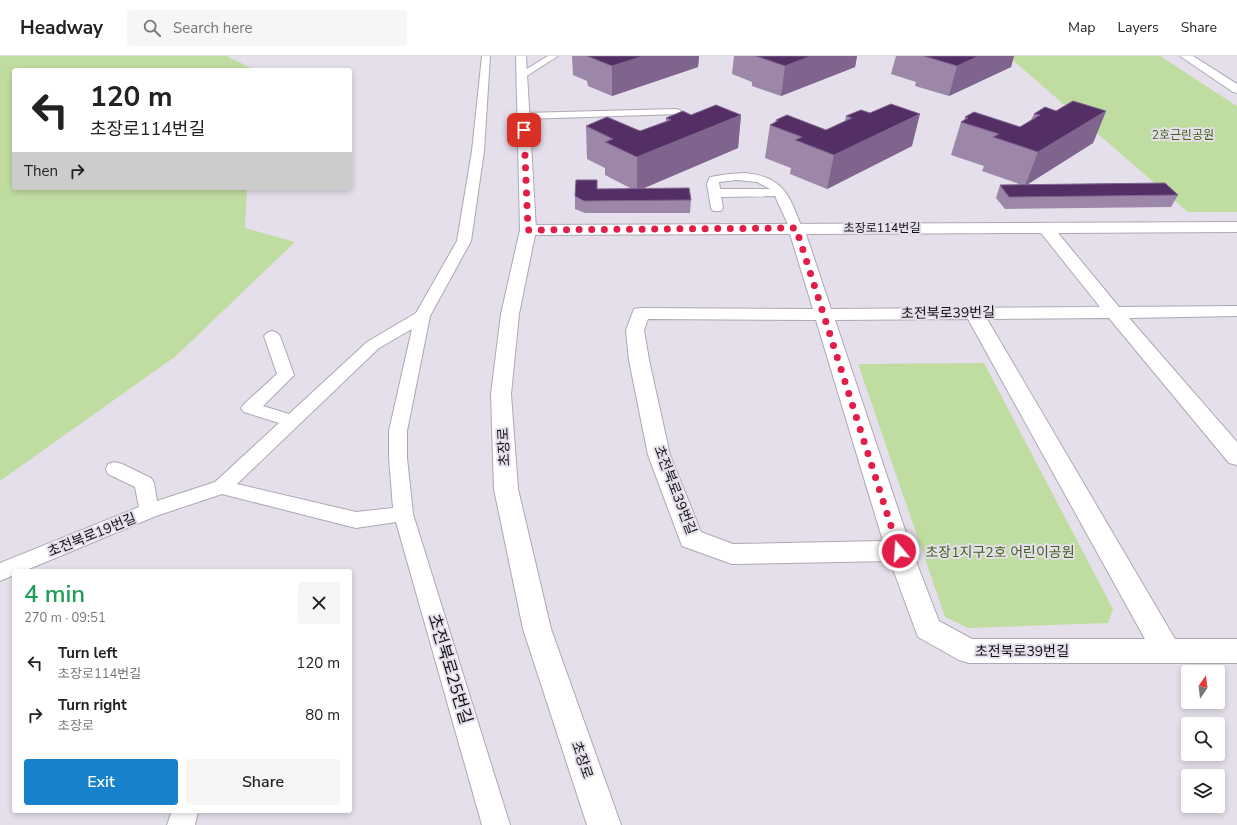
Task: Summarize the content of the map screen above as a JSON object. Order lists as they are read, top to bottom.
{
  "streets": {
    "street": ["초장로114번길", "초전북로39번길", "초장로"],
    "lane": ["초전북로19번길", "초전북로25번길"]
  },
  "crossings": [
    ["초장로114번길", "초장로"]
  ],
  "parks": ["2호근린공원", "초장1지구2호 어린이공원"],
  "north": "top",
  "page": {
    "header": "Headway",
    "search": "Search here",
    "nav": ["Map", "Layers", "Share"],
    "turn": ["120 m", "초장로114번길"],
    "then": "Then",
    "heading": ["4 min", "270 m · 09:51"],
    "list": [
      {
        "name": "Turn left",
        "note": "초장로114번길",
        "value": "120 m"
      },
      {
        "name": "Turn right",
        "note": "초장로",
        "value": "80 m"
      }
    ],
    "buttons": ["Exit", "Share"]
  }
}
